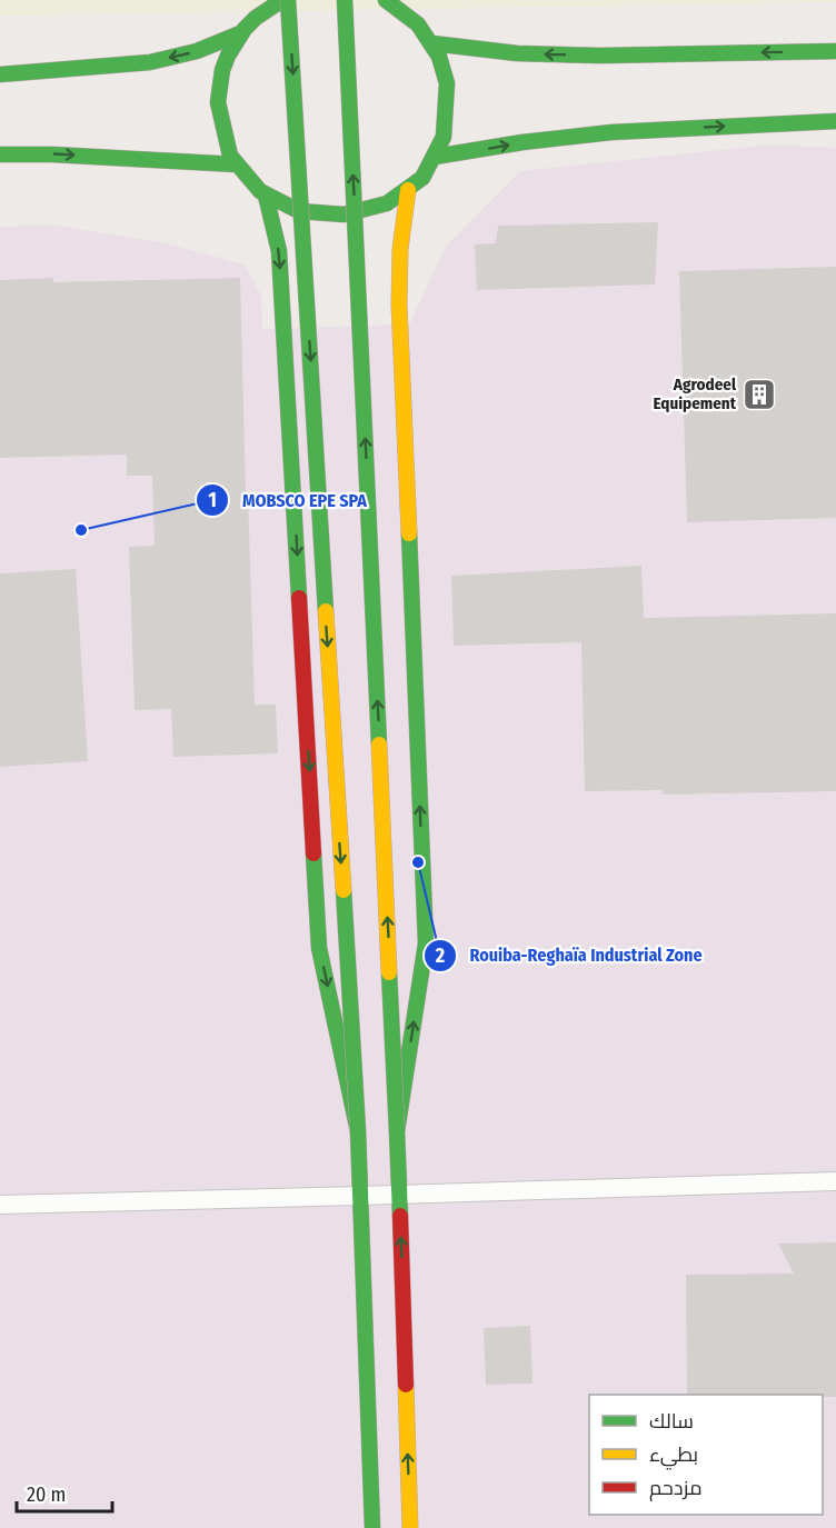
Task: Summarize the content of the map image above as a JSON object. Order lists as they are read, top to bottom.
{
  "places": {
    "building": ["Agrodeel Equipement"],
    "other": ["MOBSCO EPE SPA", "Rouiba-Reghaïa Industrial Zone"]
  },
  "legend": ["سالك", "بطيء", "مزدحم"],
  "scale_bar": "20 m"
}
